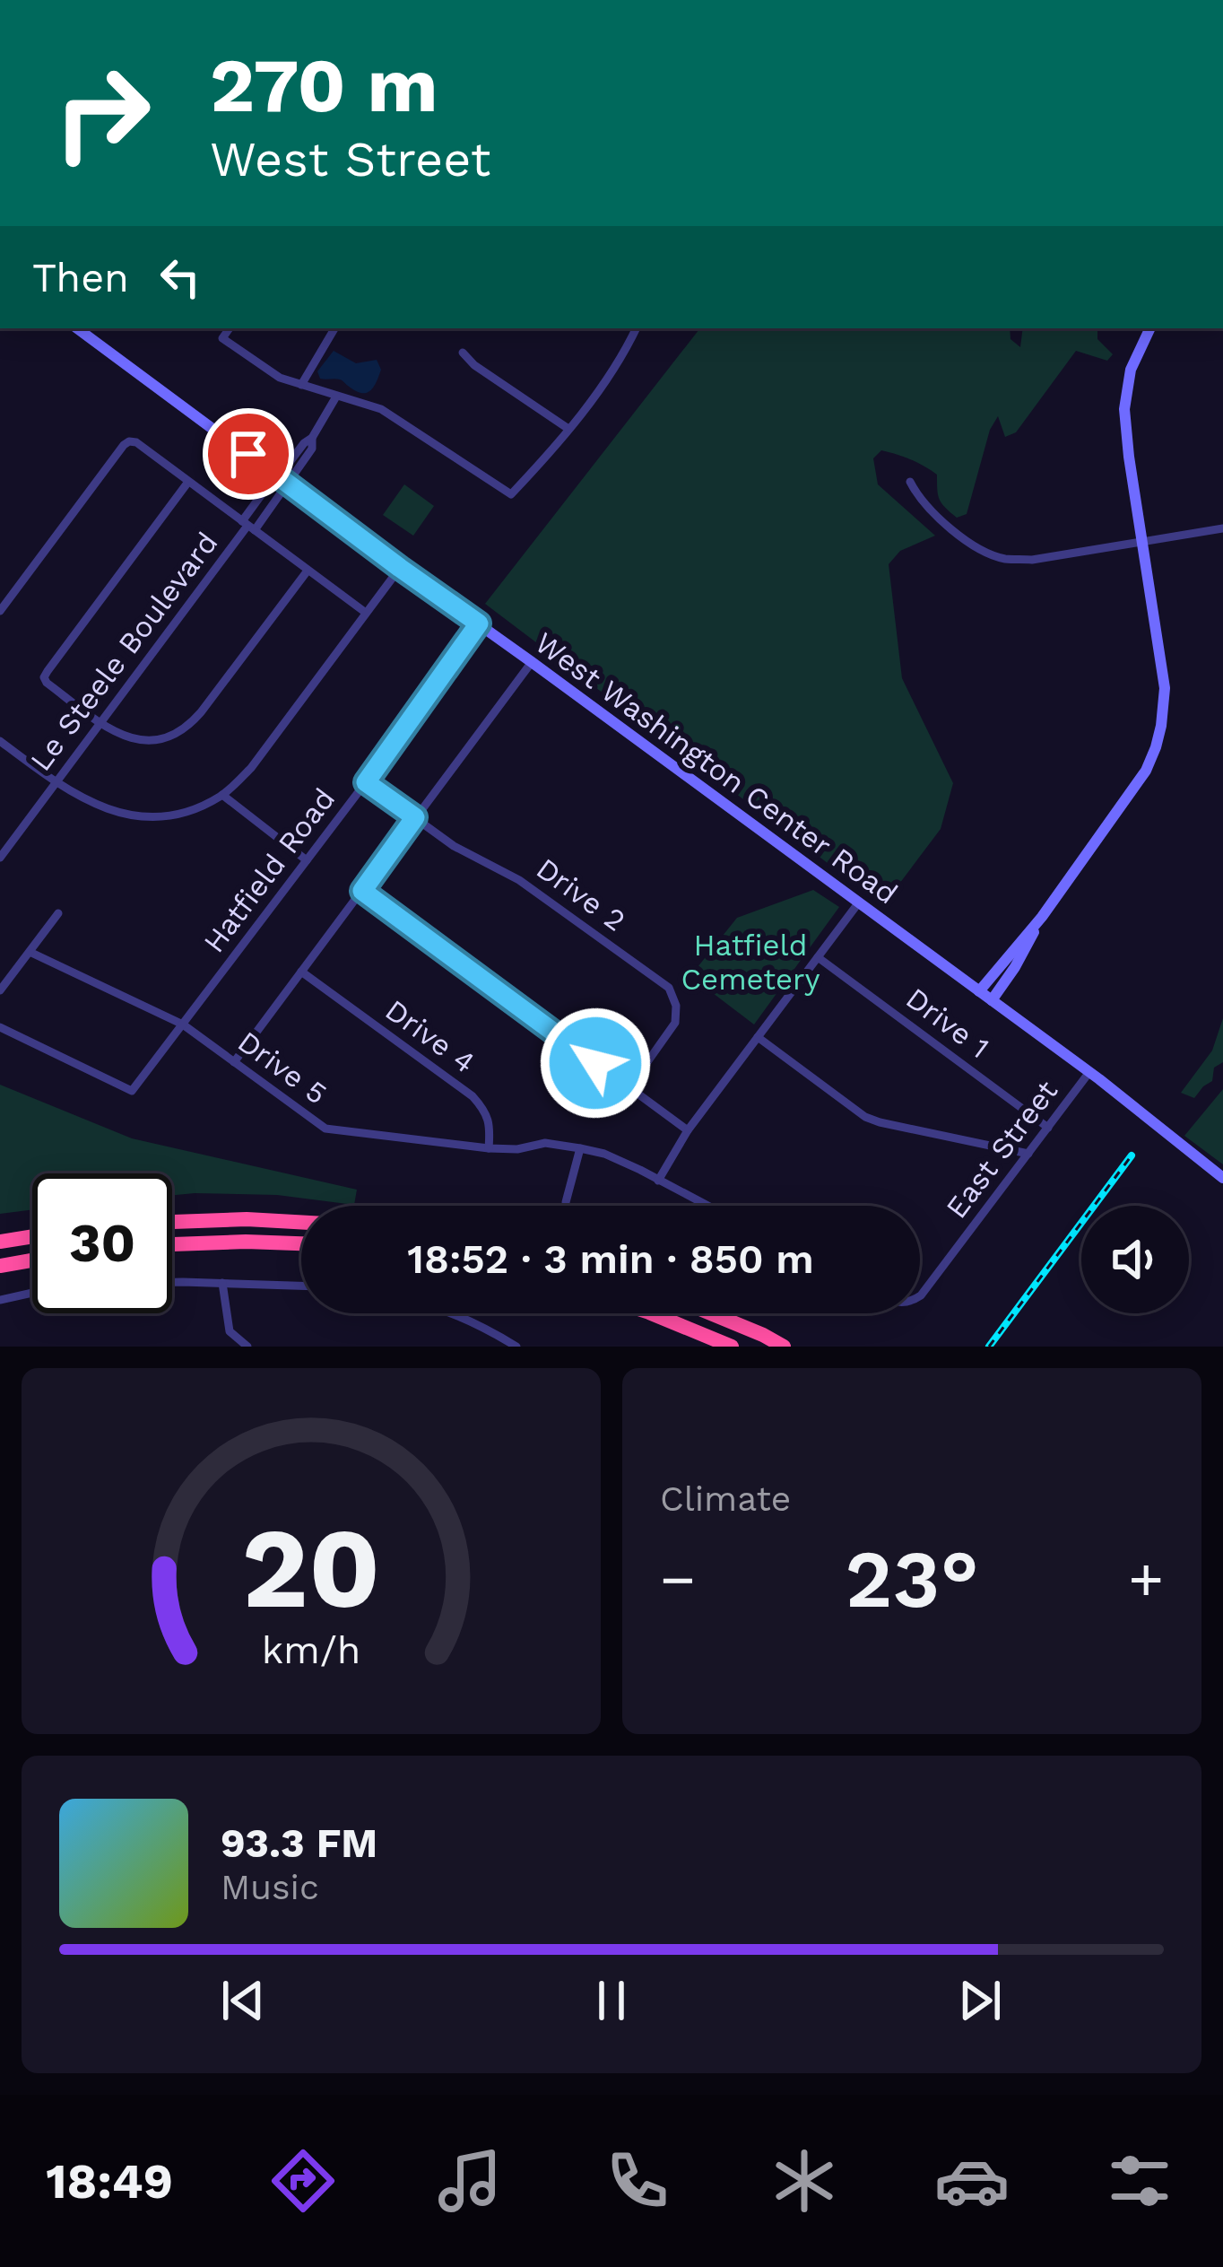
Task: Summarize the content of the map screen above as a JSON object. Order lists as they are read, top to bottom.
{
  "streets": {
    "main road": ["West Washington Center Road"],
    "street": [
      "Le Steele Boulevard",
      "Hatfield Road",
      "Drive 2",
      "Drive 1",
      "Drive 4",
      "Drive 5",
      "East Street"
    ]
  },
  "crossings": [
    ["Le Steele Boulevard", "West Washington Center Road"],
    ["West Washington Center Road", "Hatfield Road"],
    ["West Washington Center Road", "East Street"],
    ["Hatfield Road", "Drive 2"],
    ["Hatfield Road", "Drive 5"],
    ["Drive 1", "East Street"],
    ["Drive 4", "Drive 5"]
  ],
  "parks": ["Hatfield Cemetery"],
  "page": {
    "turn": ["270 m", "West Street"],
    "then": "Then",
    "limit": "30",
    "trip": "18:52 · 3 min · 850 m",
    "tile": "Climate",
    "heat": ["−", "23°", "+"],
    "song": ["93.3 FM", "Music"],
    "tabs": "18:49",
    "gauge": ["20", "km/h"]
  }
}
